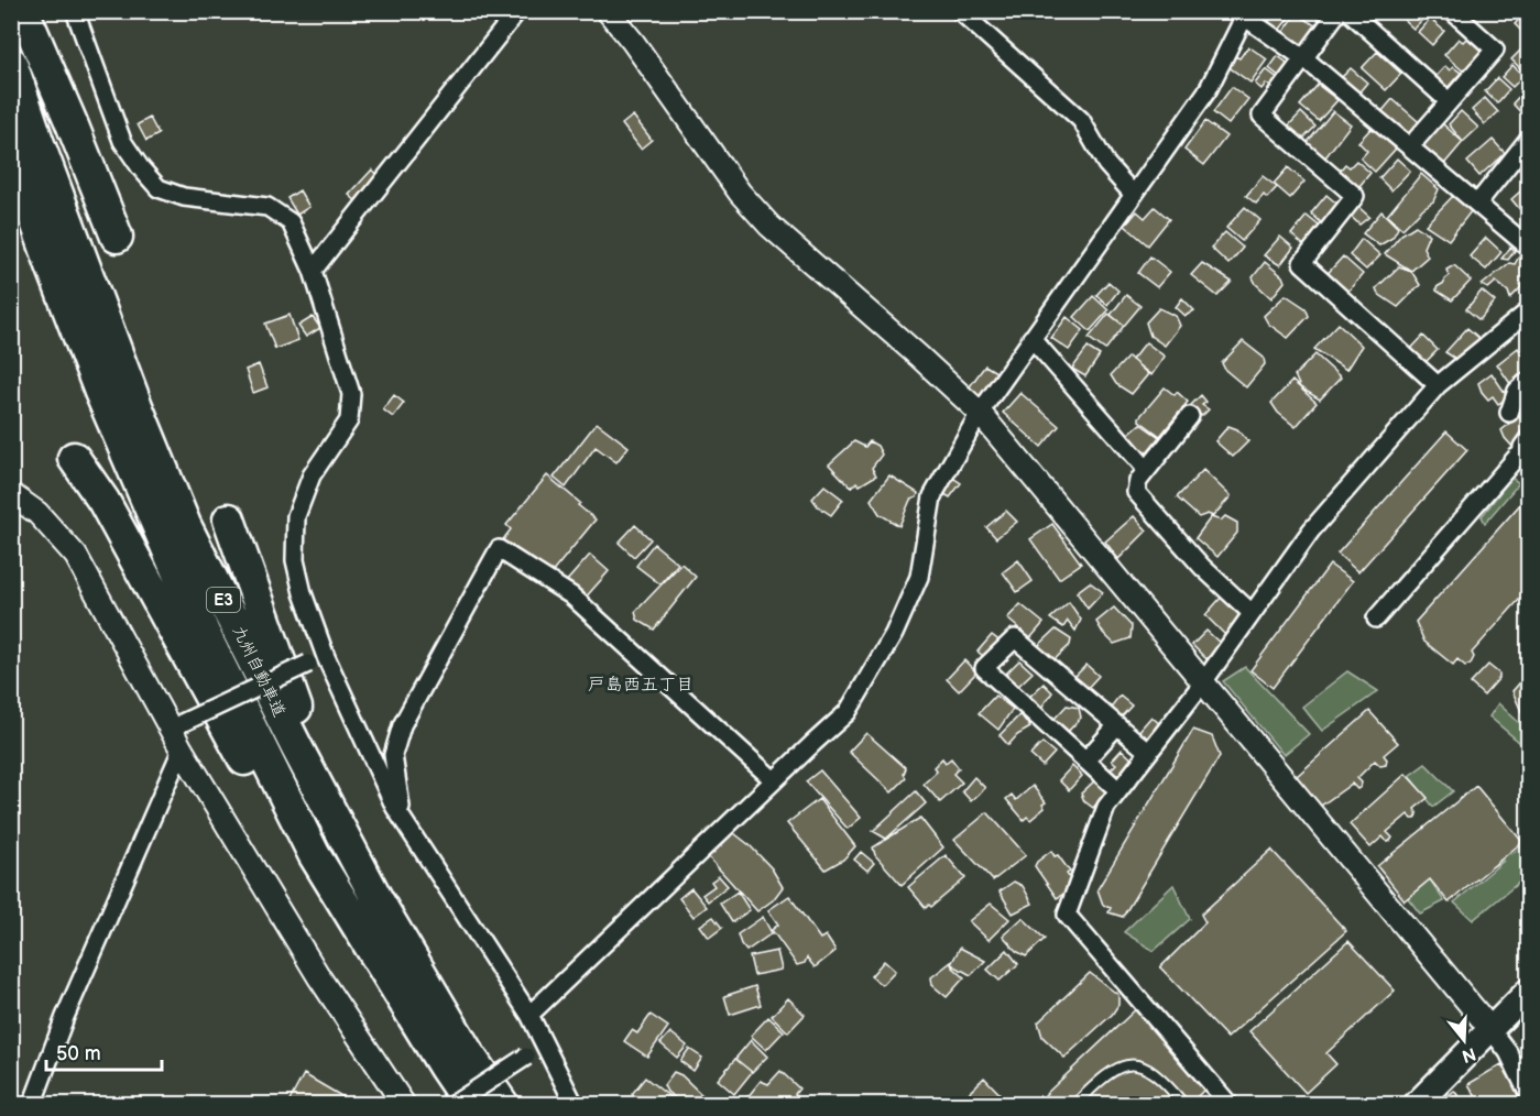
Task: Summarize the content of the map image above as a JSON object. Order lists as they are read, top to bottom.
{
  "streets": {
    "highway": ["E3", "九州自動車道"]
  },
  "districts": ["戸島西五丁目"],
  "scale_bar": "50 m",
  "north": "bottom"
}
